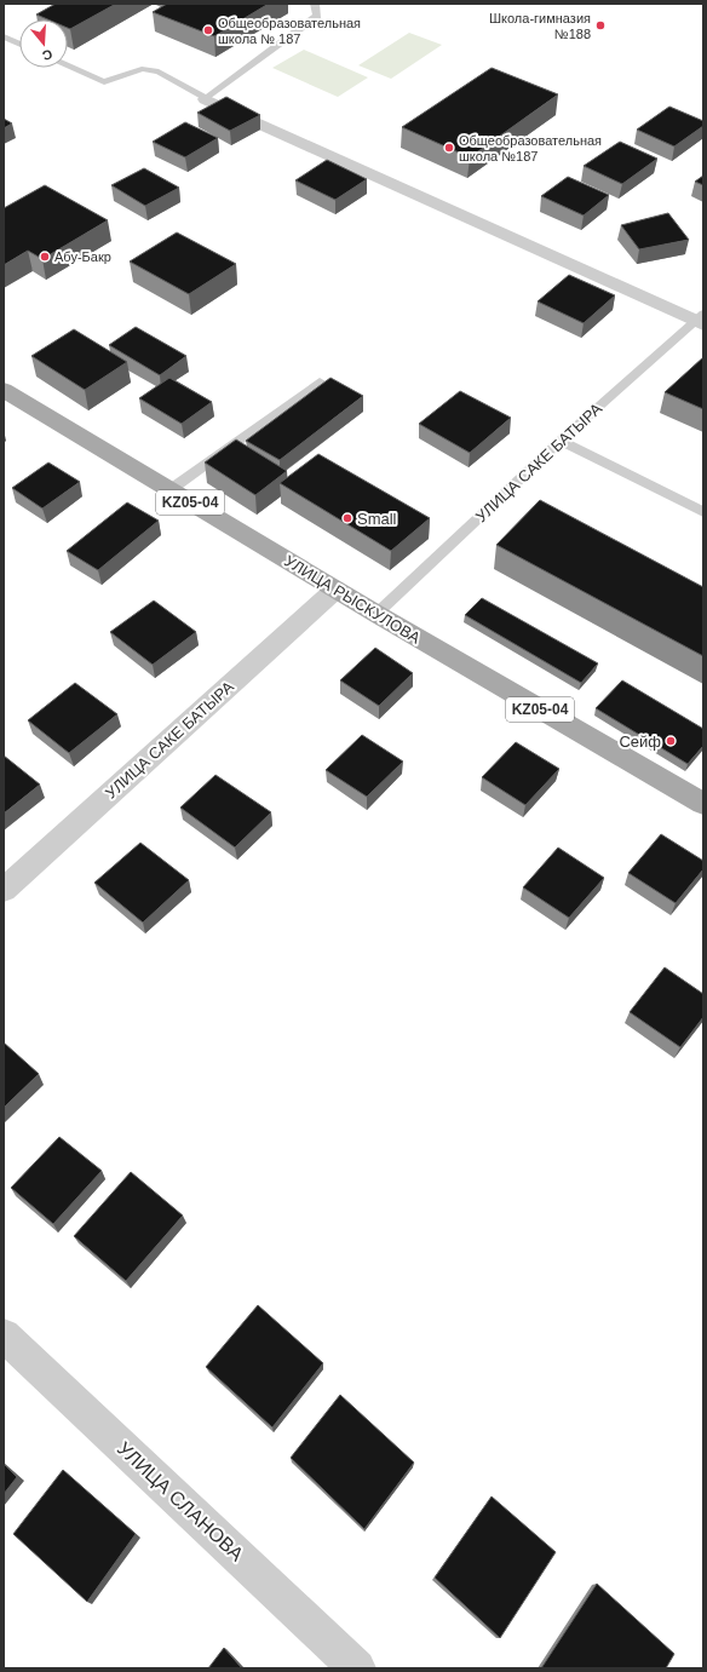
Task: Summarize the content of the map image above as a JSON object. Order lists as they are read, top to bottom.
{
  "streets": {
    "main road": ["KZ05-04", "УЛИЦА РЫСКУЛОВА"],
    "street": ["УЛИЦА САКЕ БАТЫРА", "УЛИЦА СЛАНОВА"]
  },
  "crossings": [
    ["УЛИЦА САКЕ БАТЫРА", "УЛИЦА РЫСКУЛОВА"]
  ],
  "places": [
    "Школа-гимназия №188",
    "Общеобразовательная школа № 187",
    "Общеобразовательная школа №187",
    "Абу-Бакр",
    "Small",
    "Сейф"
  ],
  "north": "bottom"
}
